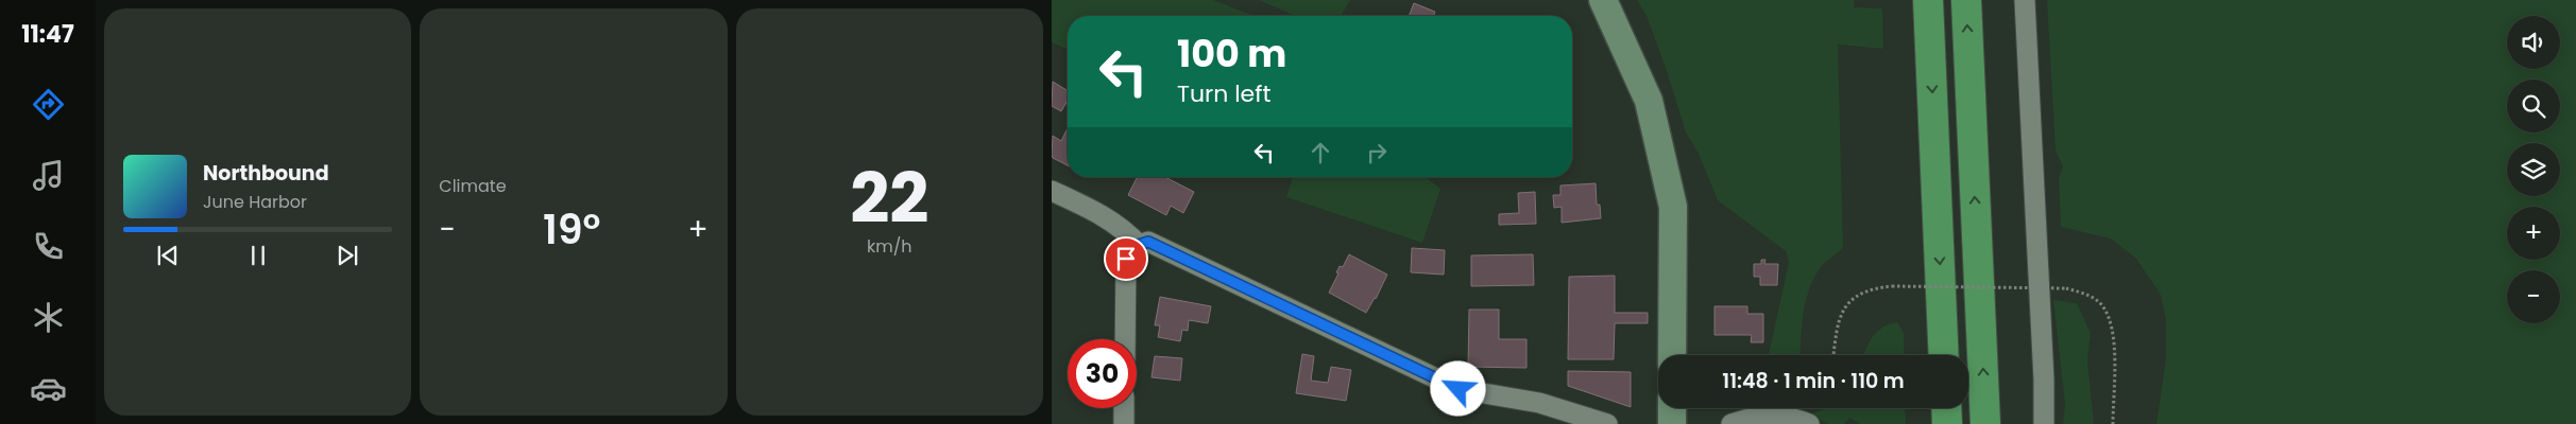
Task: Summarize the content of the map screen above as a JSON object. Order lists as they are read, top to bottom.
{
  "page": {
    "tabs": "11:47",
    "tile": [
      "Climate",
      ["22", "km/h"]
    ],
    "map_buttons": ["+", "−"],
    "turn": ["100 m", "Turn left"],
    "song": ["Northbound", "June Harbor"],
    "heat": ["−", "19°", "+"],
    "limit": "30",
    "trip": "11:48 · 1 min · 110 m"
  }
}
